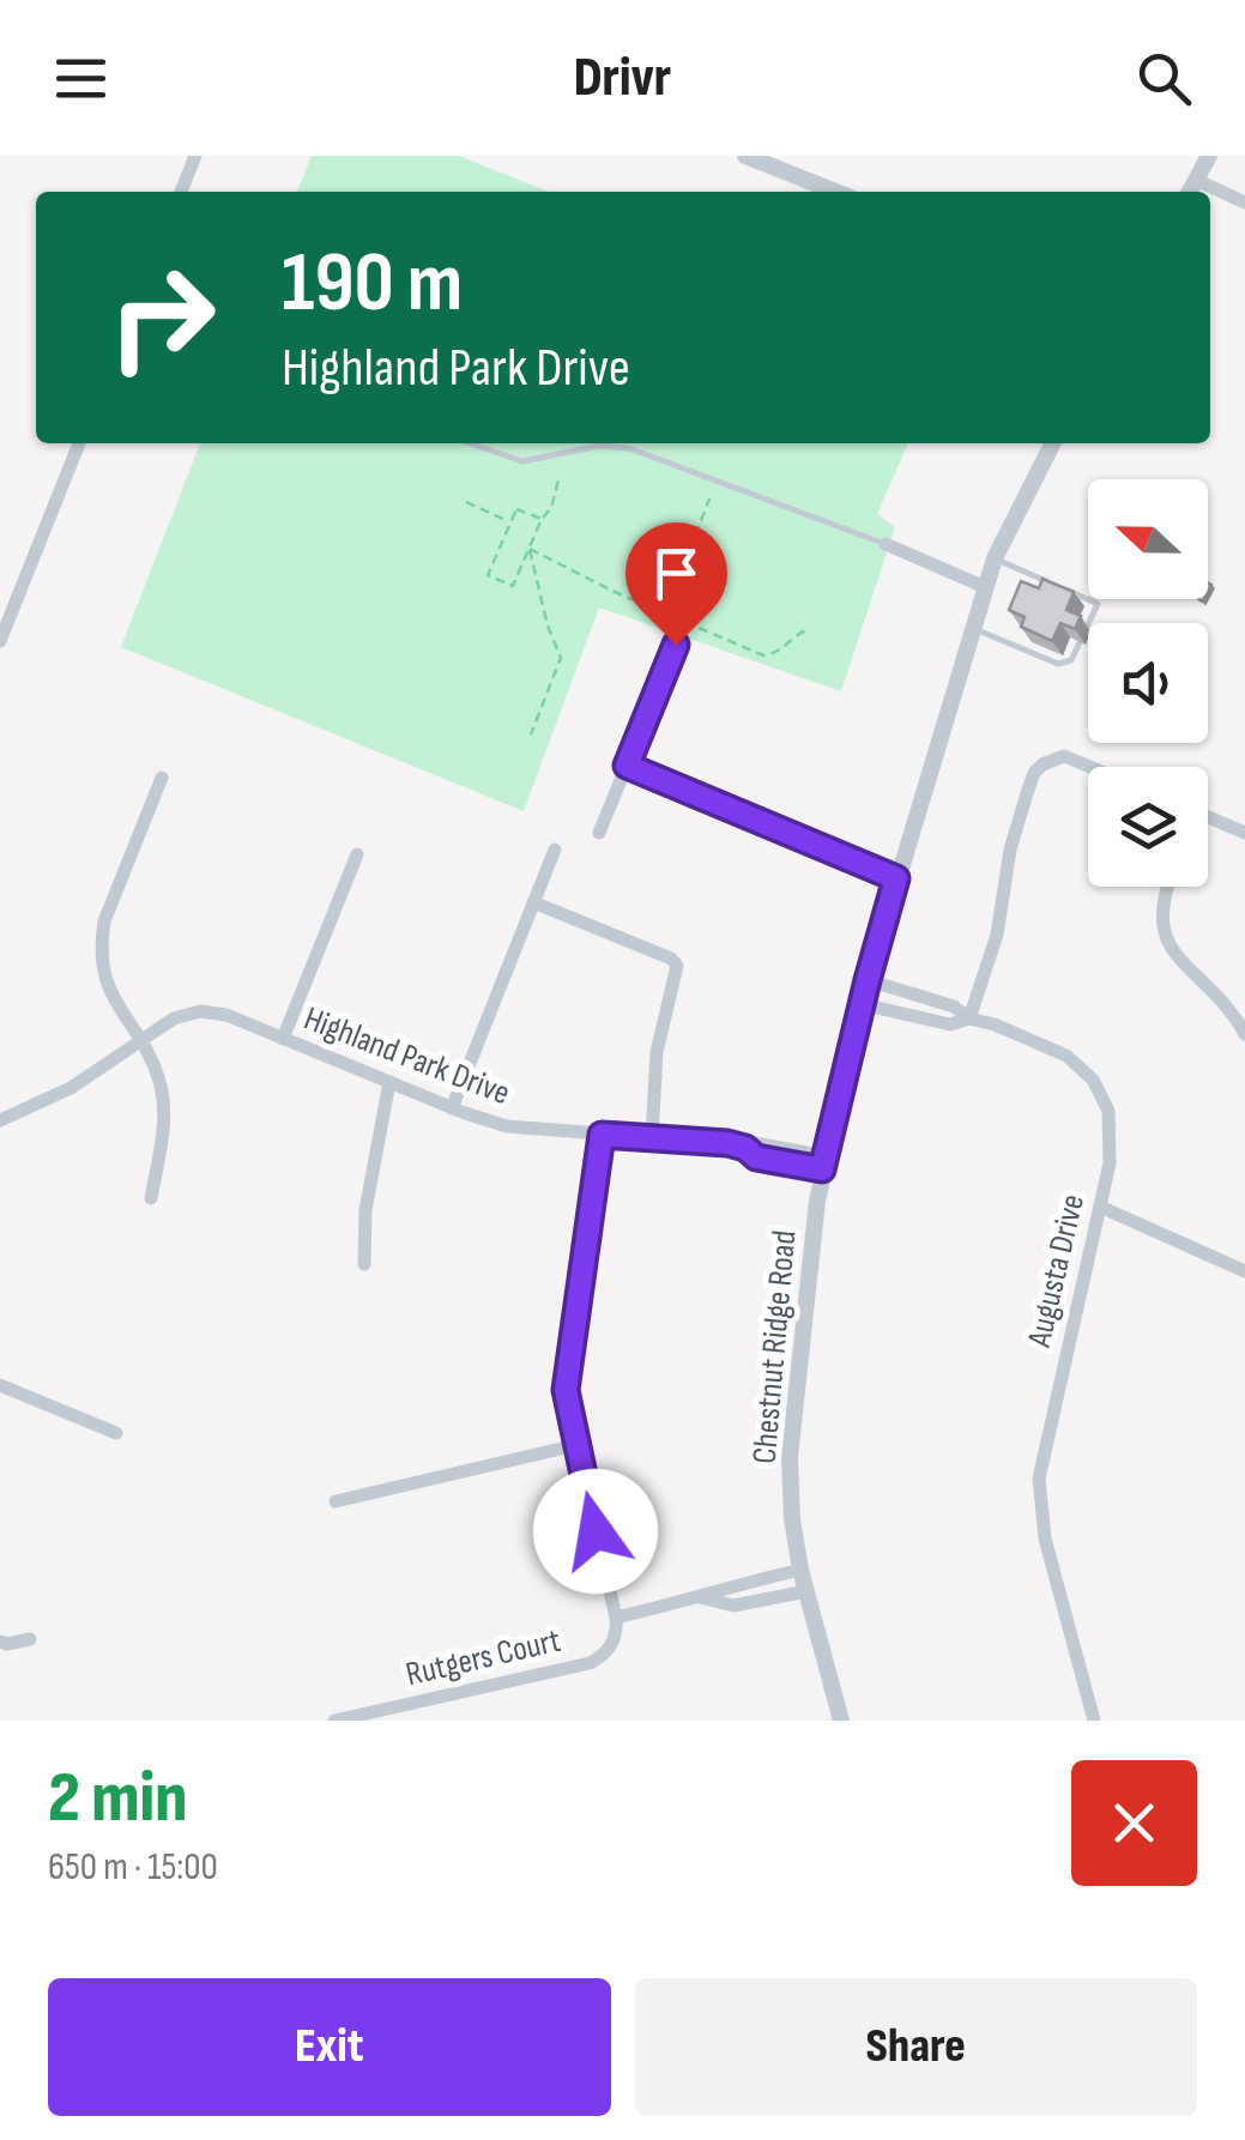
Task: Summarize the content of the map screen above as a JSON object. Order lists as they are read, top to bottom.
{
  "streets": {
    "street": [
      "Highland Park Drive",
      "Augusta Drive",
      "Chestnut Ridge Road",
      "Rutgers Court"
    ]
  },
  "crossings": [
    ["Highland Park Drive", "Chestnut Ridge Road"],
    ["Augusta Drive", "Chestnut Ridge Road"]
  ],
  "north": "left",
  "page": {
    "header": "Drivr",
    "turn": ["190 m", "Highland Park Drive"],
    "heading": ["2 min", "650 m · 15:00"],
    "buttons": ["Exit", "Share"]
  }
}
